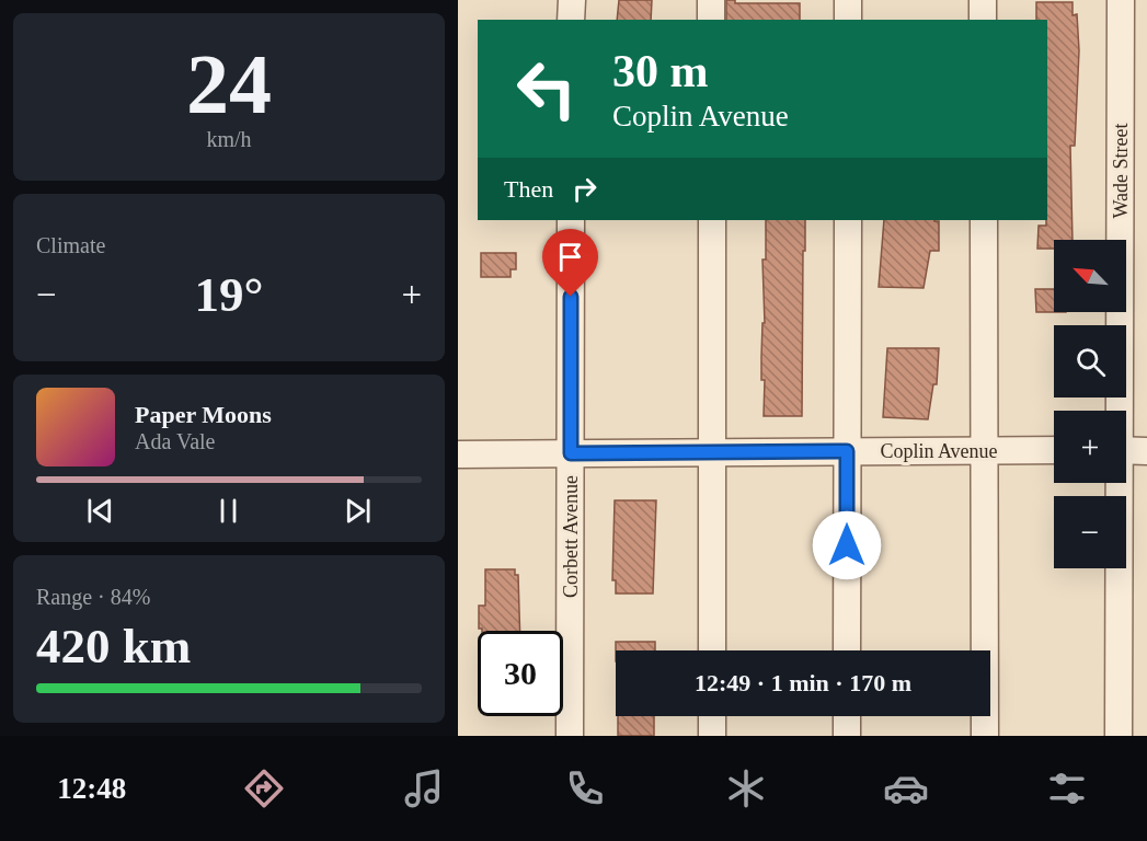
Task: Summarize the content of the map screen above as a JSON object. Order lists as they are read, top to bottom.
{
  "streets": {
    "street": ["Wade Street", "Coplin Avenue", "Corbett Avenue"]
  },
  "crossings": [
    ["Coplin Avenue", "Corbett Avenue"]
  ],
  "north": "top left",
  "page": {
    "tile": [
      ["24", "km/h"],
      "Climate",
      ["Range · 84%", "420 km"]
    ],
    "turn": ["30 m", "Coplin Avenue"],
    "then": "Then",
    "map_buttons": ["+", "−"],
    "heat": ["−", "19°", "+"],
    "song": ["Paper Moons", "Ada Vale"],
    "limit": "30",
    "trip": "12:49 · 1 min · 170 m",
    "tabs": "12:48"
  }
}
